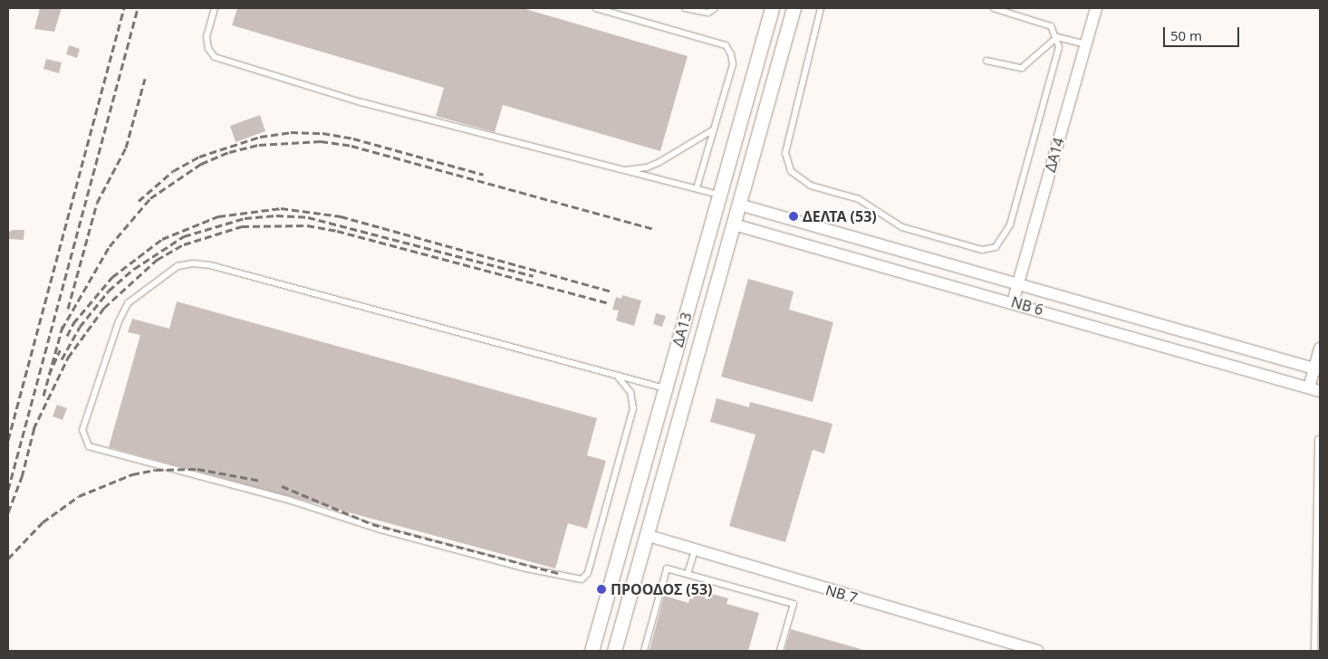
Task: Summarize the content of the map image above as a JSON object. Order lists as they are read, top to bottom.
{
  "streets": {
    "street": [
      "ΔΑ14",
      "ΝΒ 6",
      "ΔΑ13",
      "ΝΒ 7"
    ]
  },
  "crossings": [
    ["ΔΑ14", "ΝΒ 6"],
    ["ΝΒ 6", "ΔΑ13"],
    ["ΔΑ13", "ΝΒ 7"]
  ],
  "places": ["ΔΕΛΤΑ (53)", "ΠΡΟΟΔΟΣ (53)"],
  "scale_bar": "50 m"
}
